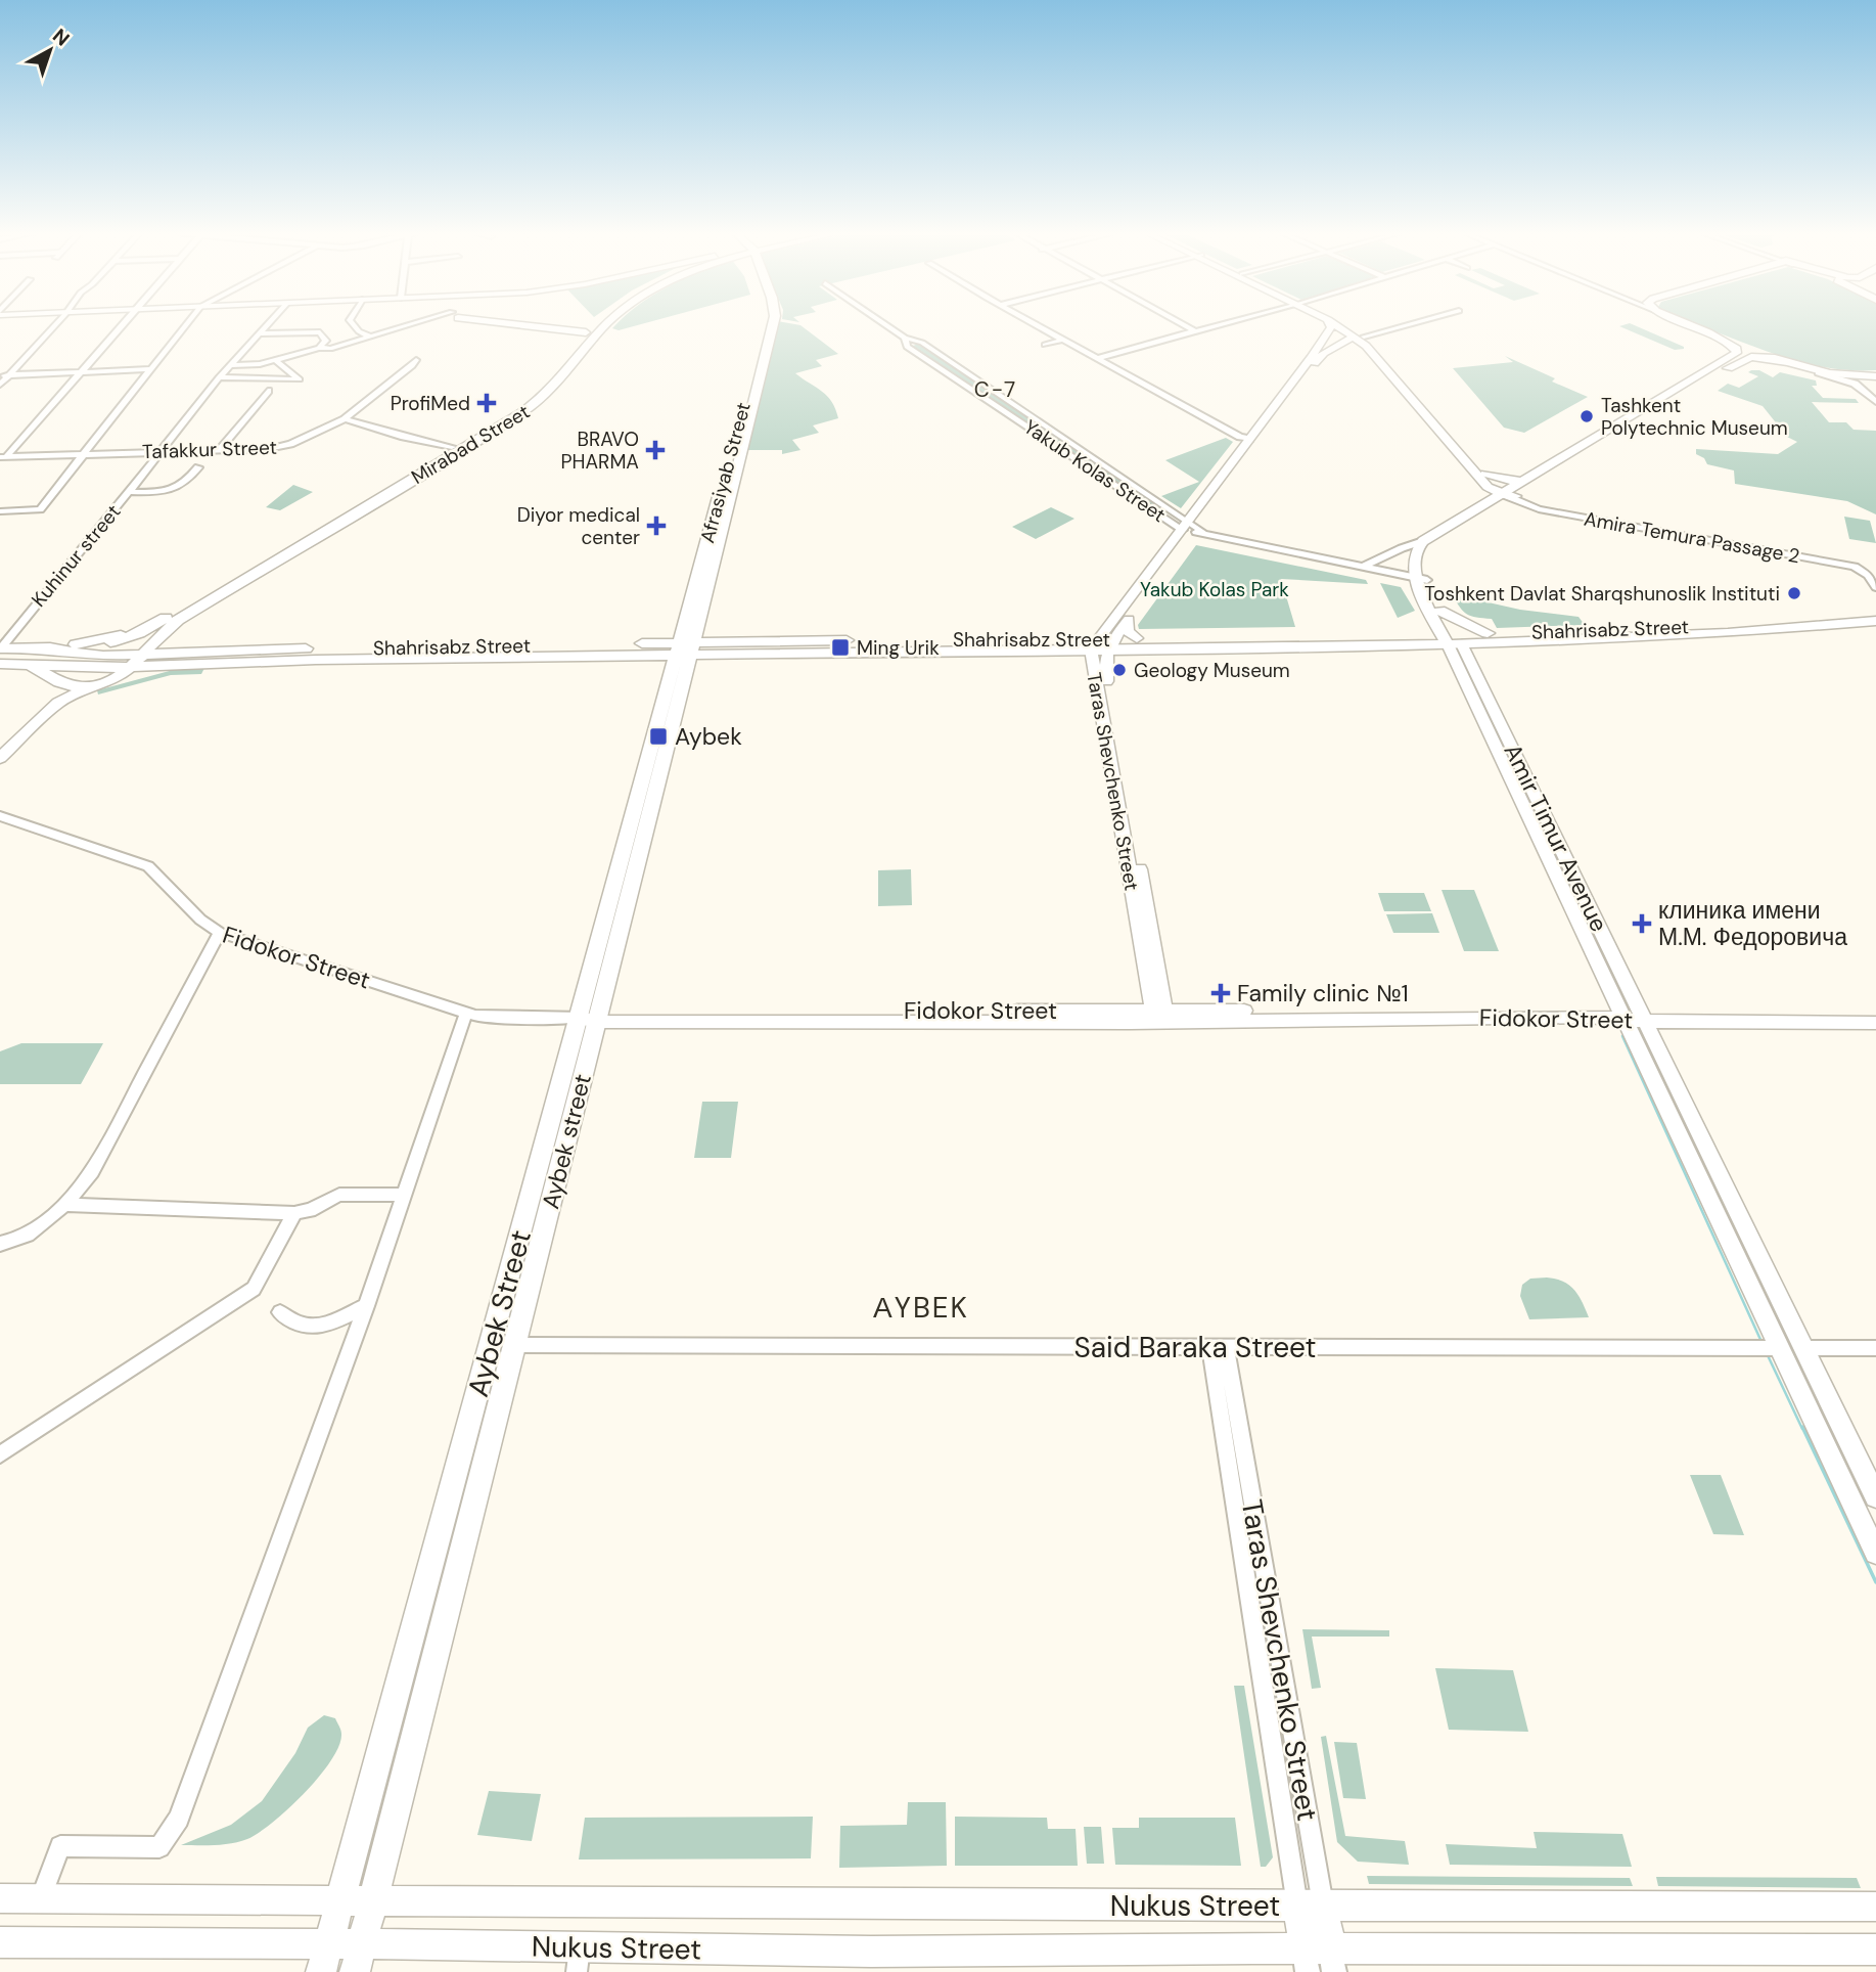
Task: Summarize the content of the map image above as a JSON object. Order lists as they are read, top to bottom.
{
  "streets": {
    "main road": [
      "Mirabad Street",
      "Afrasiyab Street",
      "Shahrisabz Street",
      "Taras Shevchenko Street",
      "Amir Timur Avenue",
      "Fidokor Street",
      "Aybek street",
      "Aybek Street",
      "Said Baraka Street",
      "Nukus Street"
    ],
    "street": [
      "Tafakkur Street",
      "Yakub Kolas Street",
      "Amira Temura Passage 2",
      "Kuhinur street"
    ]
  },
  "crossings": [
    ["Mirabad Street", "Shahrisabz Street"],
    ["Tafakkur Street", "Kuhinur street"],
    ["Yakub Kolas Street", "Taras Shevchenko Street"],
    ["Yakub Kolas Street", "Amir Timur Avenue"],
    ["Afrasiyab Street", "Shahrisabz Street"],
    ["Afrasiyab Street", "Aybek Street"],
    ["Shahrisabz Street", "Taras Shevchenko Street"],
    ["Shahrisabz Street", "Amir Timur Avenue"],
    ["Shahrisabz Street", "Aybek Street"],
    ["Taras Shevchenko Street", "Fidokor Street"],
    ["Taras Shevchenko Street", "Said Baraka Street"],
    ["Taras Shevchenko Street", "Nukus Street"],
    ["Amir Timur Avenue", "Fidokor Street"],
    ["Amir Timur Avenue", "Said Baraka Street"],
    ["Fidokor Street", "Aybek street"],
    ["Fidokor Street", "Aybek Street"],
    ["Aybek street", "Aybek Street"],
    ["Aybek street", "Said Baraka Street"],
    ["Aybek Street", "Said Baraka Street"],
    ["Aybek Street", "Nukus Street"]
  ],
  "districts": ["C-7", "АYBEK"],
  "parks": ["Yakub Kolas Park"],
  "places": {
    "health": [
      "ProfiMed",
      "BRAVO PHARMA",
      "Diyor medical center",
      "клиника имени М.М. Федоровича",
      "Family clinic №1"
    ],
    "other": ["Tashkent Polytechnic Museum", "Toshkent Davlat Sharqshunoslik Instituti", "Geology Museum"],
    "transit": ["Ming Urik", "Aybek"]
  },
  "north": "top right"
}
